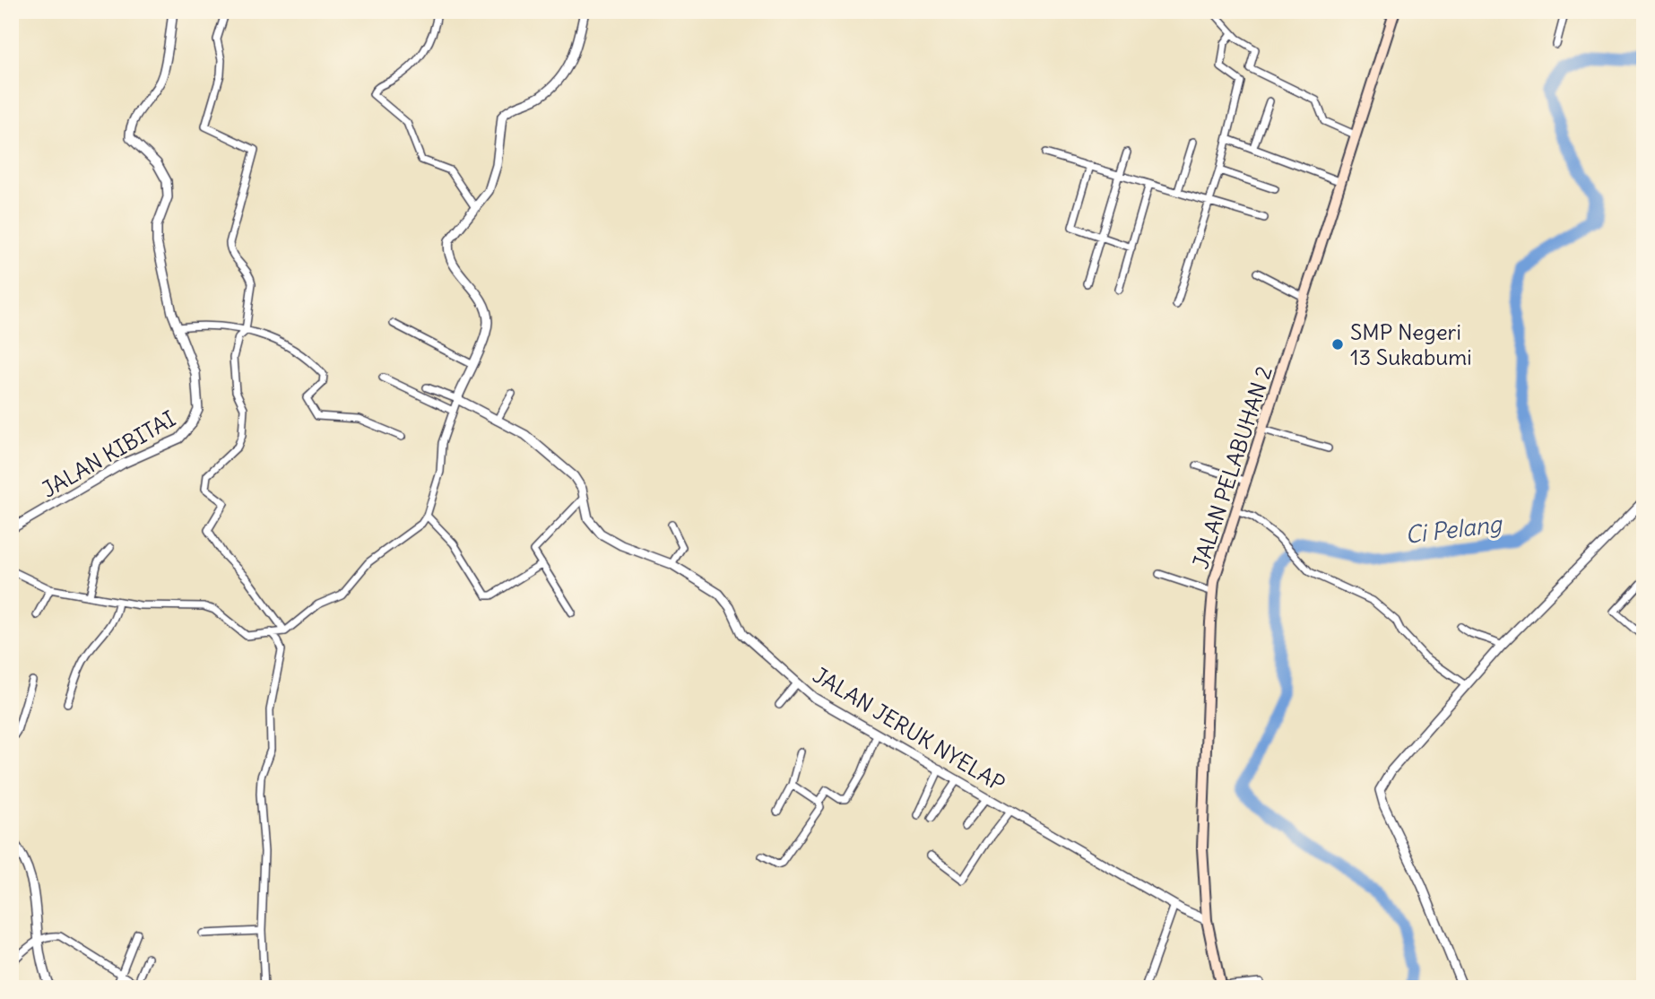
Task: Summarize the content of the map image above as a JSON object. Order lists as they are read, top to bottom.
{
  "streets": {
    "main road": ["JALAN PELABUHAN 2"],
    "street": ["JALAN KIBITAI", "JALAN JERUK NYELAP"]
  },
  "crossings": [
    ["JALAN PELABUHAN 2", "JALAN JERUK NYELAP"]
  ],
  "water": ["Ci Pelang"],
  "places": ["SMP Negeri 13 Sukabumi"]
}
